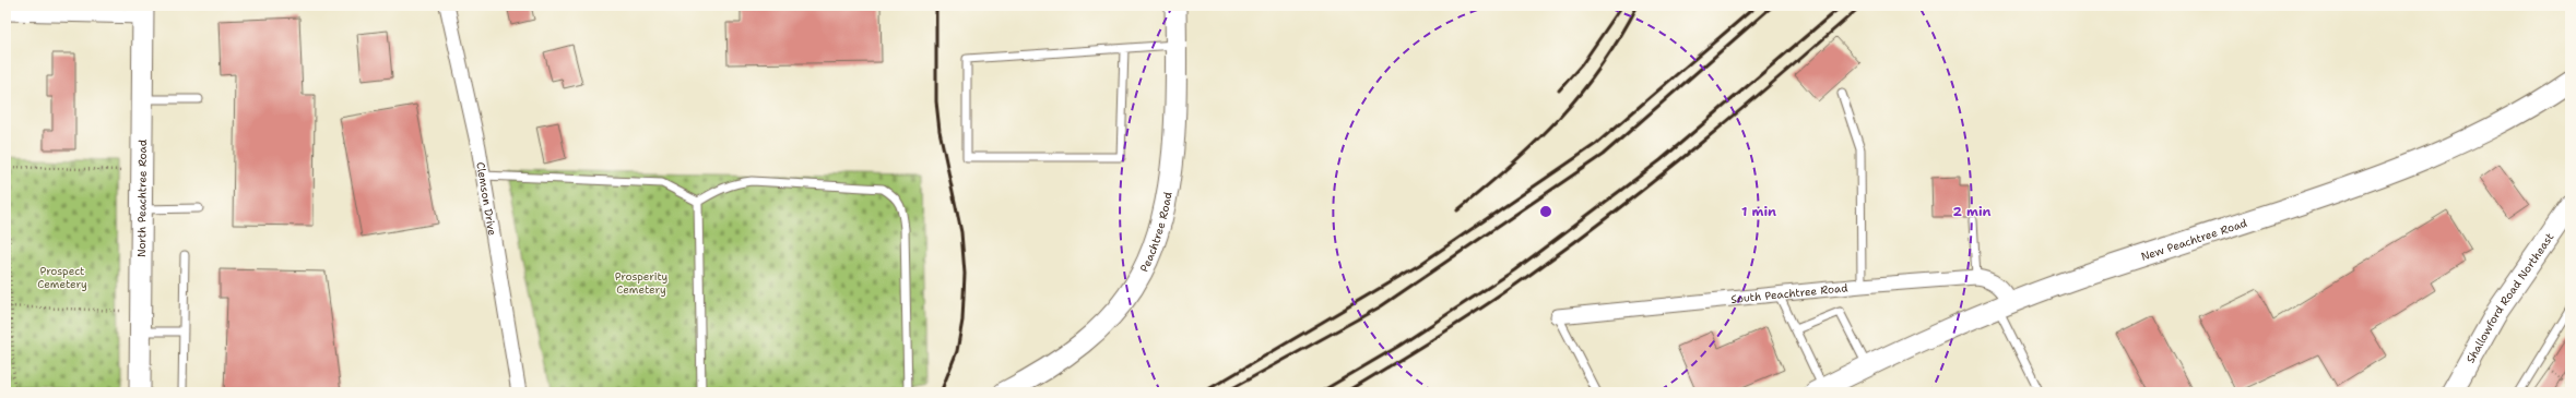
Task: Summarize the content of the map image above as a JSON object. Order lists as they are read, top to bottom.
{
  "streets": {
    "street": [
      "Clemson Drive",
      "North Peachtree Road",
      "Peachtree Road",
      "New Peachtree Road",
      "South Peachtree Road",
      "Shallowford Road Northeast"
    ]
  },
  "crossings": [
    ["New Peachtree Road", "South Peachtree Road"]
  ],
  "parks": ["Prospect Cemetery", "Prosperity Cemetery"],
  "rings": ["1 min", "2 min"]
}
